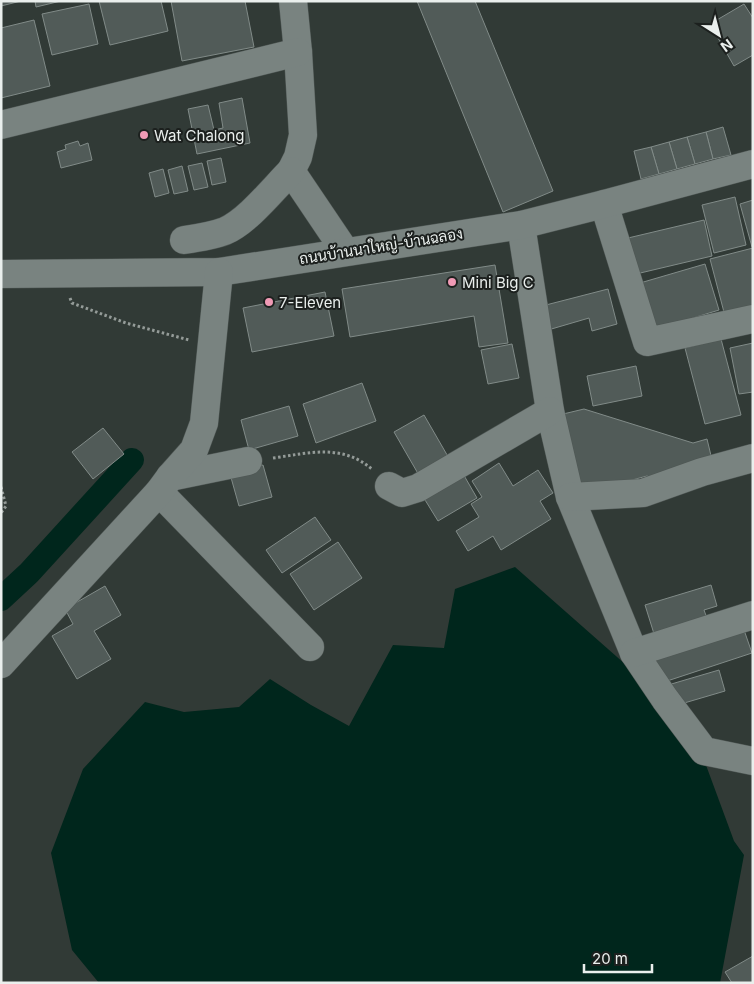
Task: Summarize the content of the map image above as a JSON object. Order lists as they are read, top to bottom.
{
  "streets": {
    "street": ["ถนนบ้านนาใหญ่-บ้านฉลอง"]
  },
  "places": ["Wat Chalong", "Mini Big C", "7-Eleven"],
  "scale_bar": "20 m",
  "north": "bottom right"
}
